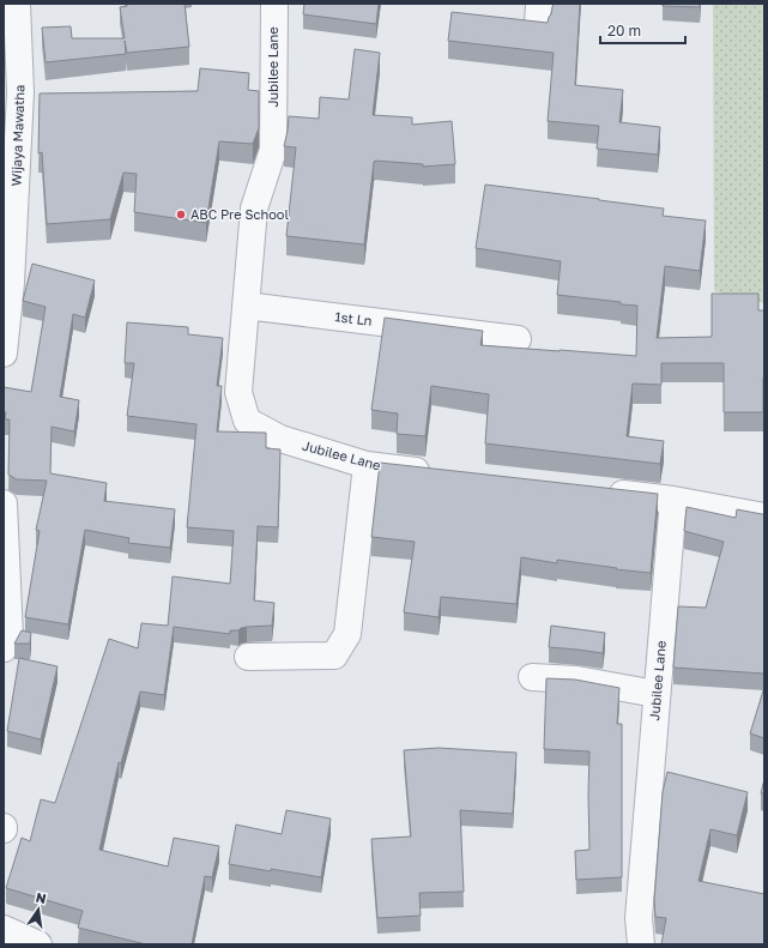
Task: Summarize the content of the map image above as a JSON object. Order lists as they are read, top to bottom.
{
  "streets": {
    "street": ["Jubilee Lane", "Wijaya Mawatha", "1st Ln"]
  },
  "crossings": [
    ["Jubilee Lane", "1st Ln"]
  ],
  "places": ["ABC Pre School"],
  "scale_bar": "20 m",
  "north": "top"
}
